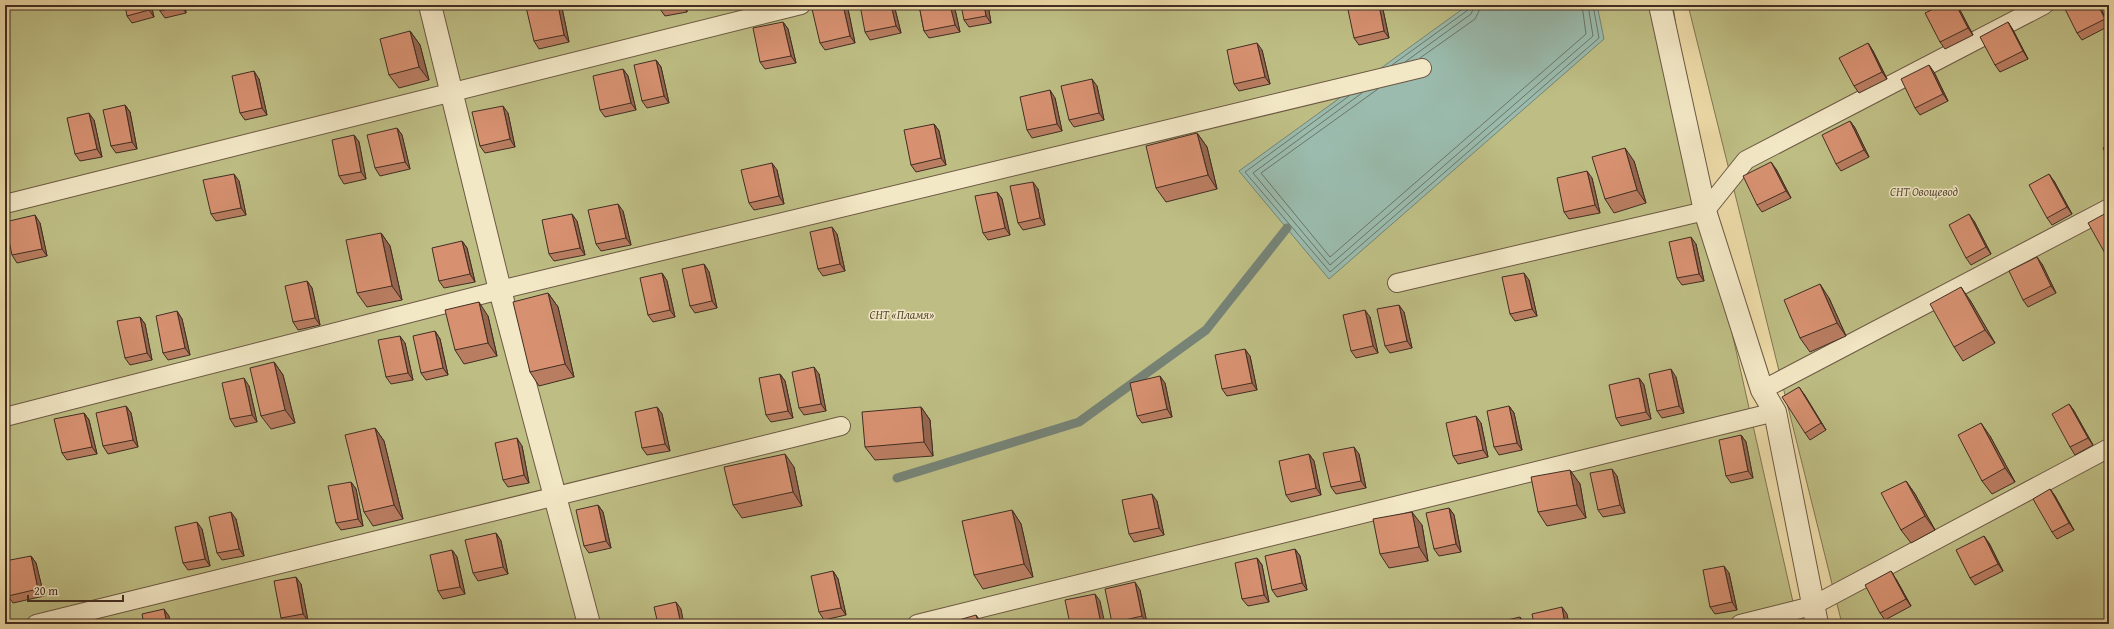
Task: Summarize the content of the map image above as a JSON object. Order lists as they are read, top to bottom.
{
  "parks": ["СНТ Овощевод", "СНТ «Пламя»"],
  "scale_bar": "20 m"
}
